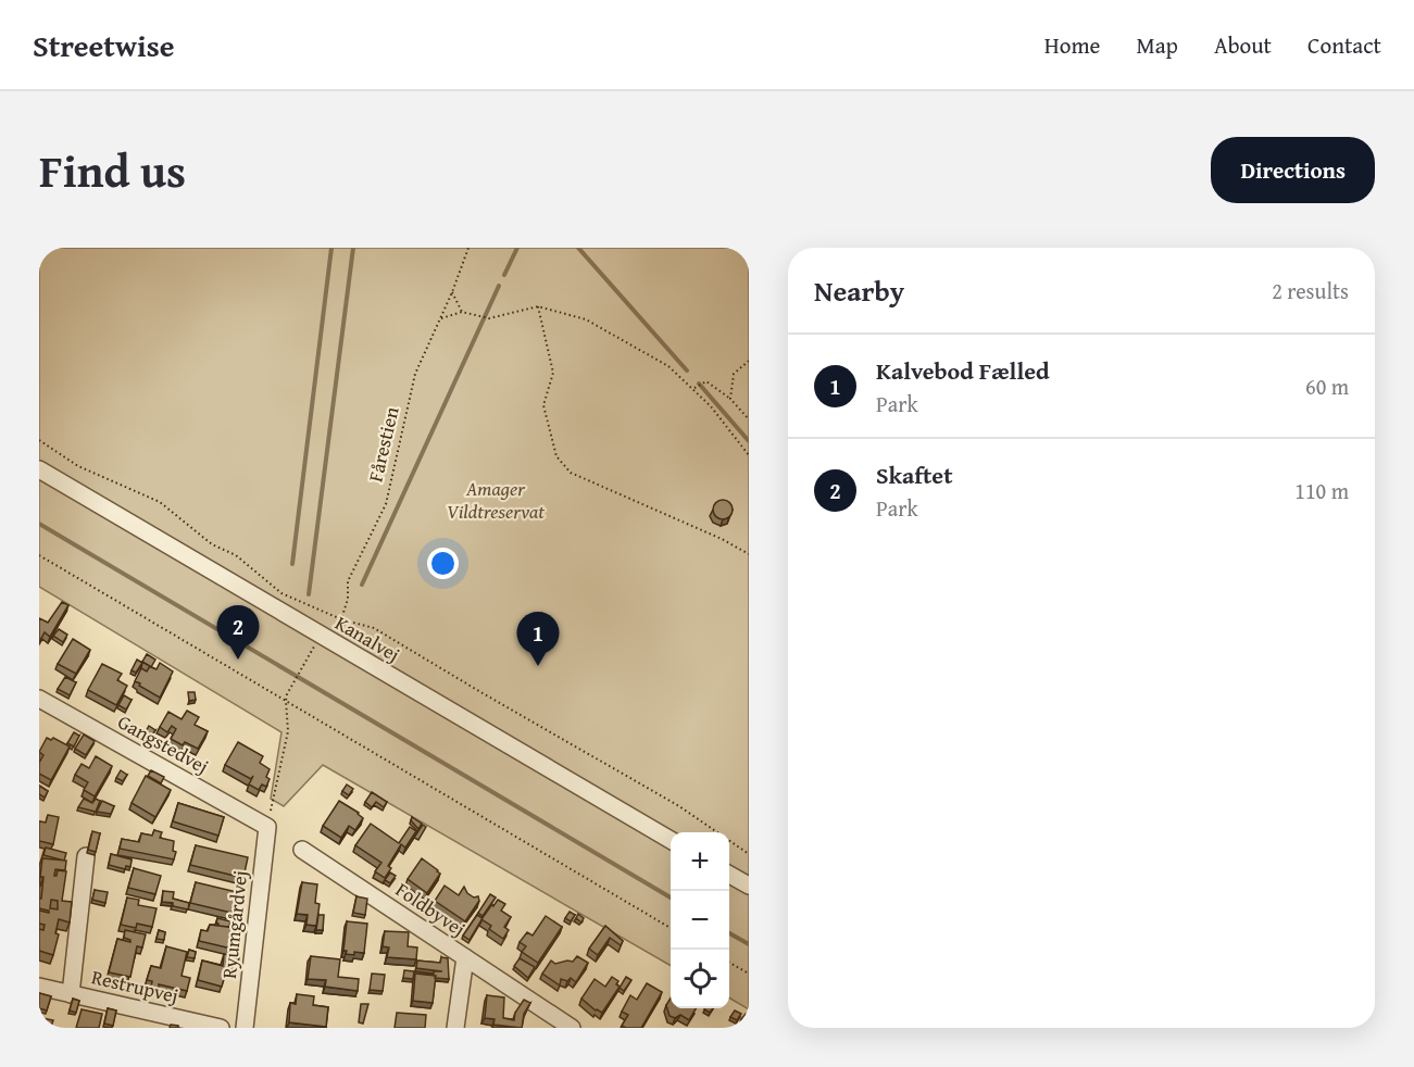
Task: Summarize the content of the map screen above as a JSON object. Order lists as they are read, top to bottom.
{
  "streets": {
    "street": [
      "Kanalvej",
      "Gangstedvej",
      "Foldbyvej",
      "Ryumgårdvej",
      "Restrupvej"
    ],
    "path": ["Fårestien"]
  },
  "crossings": [
    ["Fårestien", "Kanalvej"],
    ["Gangstedvej", "Ryumgårdvej"]
  ],
  "parks": ["Amager Vildtreservat"],
  "page": {
    "header": "Streetwise",
    "nav": [
      "Home",
      "Map",
      "About",
      "Contact"
    ],
    "title": "Find us",
    "buttons": "Directions",
    "heading": ["Nearby", "2 results"],
    "list": [
      {
        "mark": "1",
        "name": "Kalvebod Fælled",
        "note": "Park",
        "value": "60 m"
      },
      {
        "mark": "2",
        "name": "Skaftet",
        "note": "Park",
        "value": "110 m"
      }
    ],
    "pins": ["2", "1"],
    "map_buttons": ["+", "−"]
  }
}
